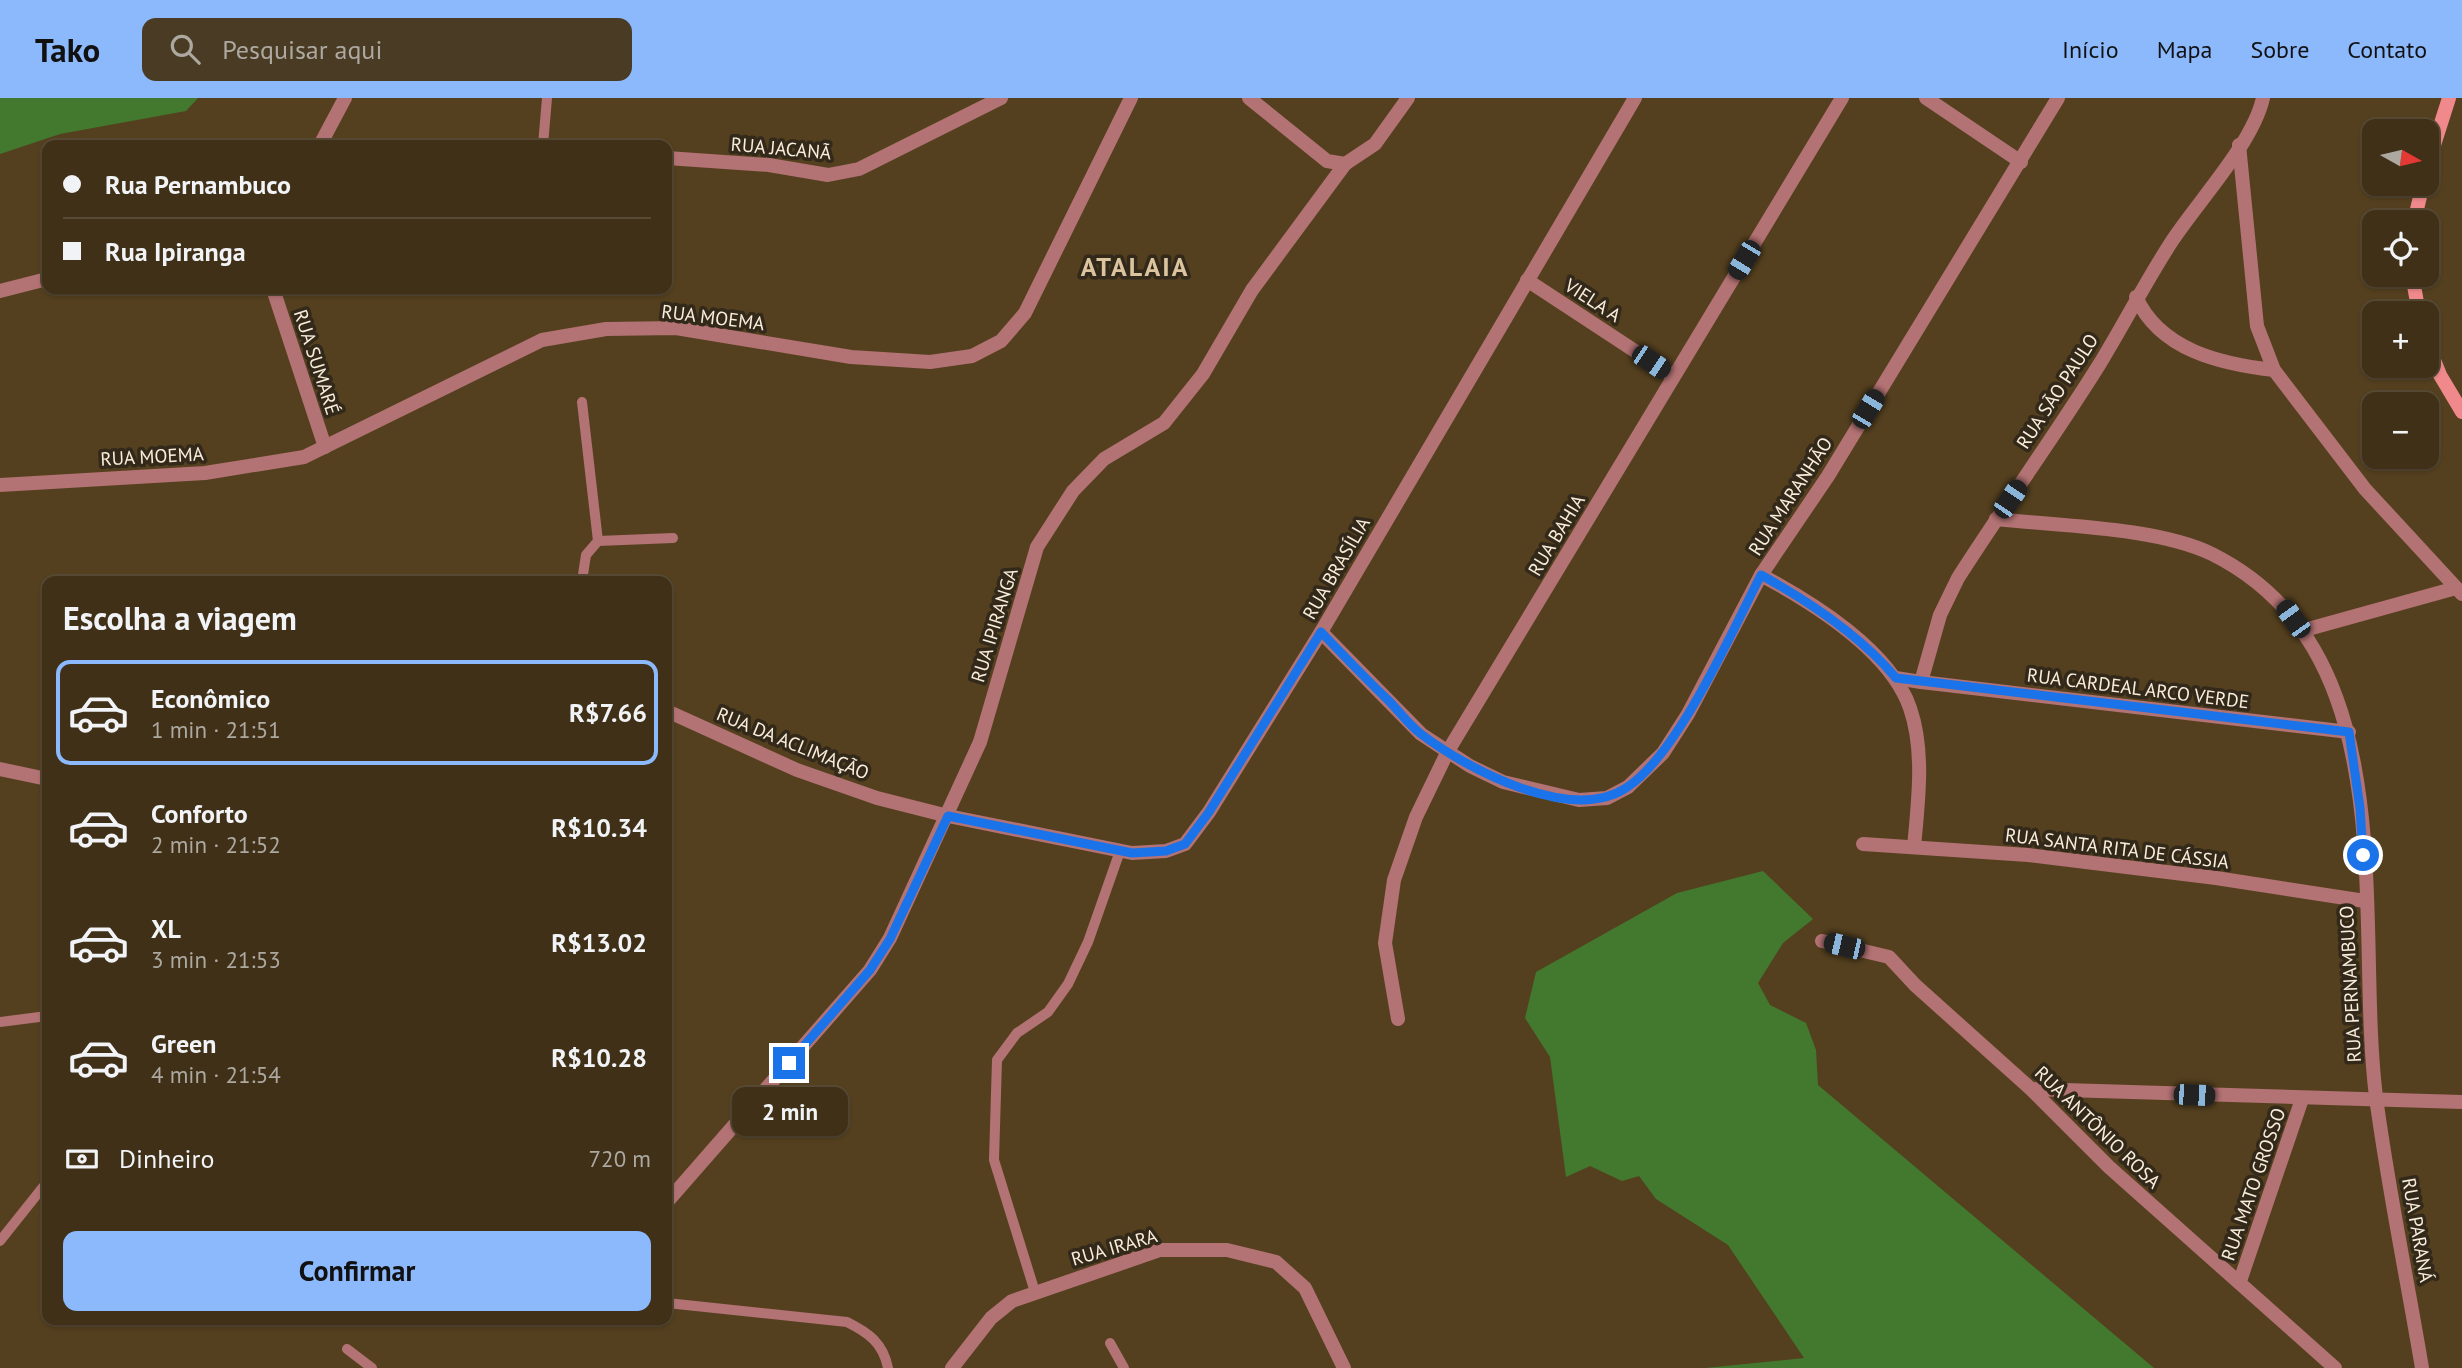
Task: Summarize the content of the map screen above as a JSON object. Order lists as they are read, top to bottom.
{
  "streets": {
    "street": [
      "RUA JACANÃ",
      "VIELA A",
      "RUA MOEMA",
      "RUA SUMARÉ",
      "RUA SÃO PAULO",
      "RUA MARANHÃO",
      "RUA BAHIA",
      "RUA BRASÍLIA",
      "RUA IPIRANGA",
      "RUA CARDEAL ARCO VERDE",
      "RUA DA ACLIMAÇÃO",
      "RUA SANTA RITA DE CÁSSIA",
      "RUA PERNAMBUCO",
      "RUA ANTÔNIO ROSA",
      "RUA MATO GROSSO",
      "RUA PARANÁ",
      "RUA IRARA"
    ]
  },
  "crossings": [
    ["VIELA A", "RUA BAHIA"],
    ["VIELA A", "RUA BRASÍLIA"],
    ["RUA MOEMA", "RUA SUMARÉ"],
    ["RUA SÃO PAULO", "RUA CARDEAL ARCO VERDE"],
    ["RUA SÃO PAULO", "RUA PERNAMBUCO"],
    ["RUA MARANHÃO", "RUA BAHIA"],
    ["RUA BRASÍLIA", "RUA IPIRANGA"],
    ["RUA BRASÍLIA", "RUA DA ACLIMAÇÃO"],
    ["RUA IPIRANGA", "RUA DA ACLIMAÇÃO"],
    ["RUA CARDEAL ARCO VERDE", "RUA PERNAMBUCO"],
    ["RUA SANTA RITA DE CÁSSIA", "RUA PERNAMBUCO"],
    ["RUA PERNAMBUCO", "RUA PARANÁ"],
    ["RUA ANTÔNIO ROSA", "RUA MATO GROSSO"]
  ],
  "districts": ["ATALAIA"],
  "north": "right",
  "page": {
    "header": "Tako",
    "search": "Pesquisar aqui",
    "nav": [
      "Início",
      "Mapa",
      "Sobre",
      "Contato"
    ],
    "map_buttons": ["+", "−"],
    "banner": ["Rua Pernambuco", "Rua Ipiranga"],
    "heading": "Escolha a viagem",
    "list": [
      {
        "name": "Econômico",
        "note": "1 min · 21:51",
        "value": "R$7.66"
      },
      {
        "name": "Conforto",
        "note": "2 min · 21:52",
        "value": "R$10.34"
      },
      {
        "name": "XL",
        "note": "3 min · 21:53",
        "value": "R$13.02"
      },
      {
        "name": "Green",
        "note": "4 min · 21:54",
        "value": "R$10.28"
      }
    ],
    "bubble": "2 min",
    "pay": ["Dinheiro", "720 m"],
    "buttons": "Confirmar"
  }
}
